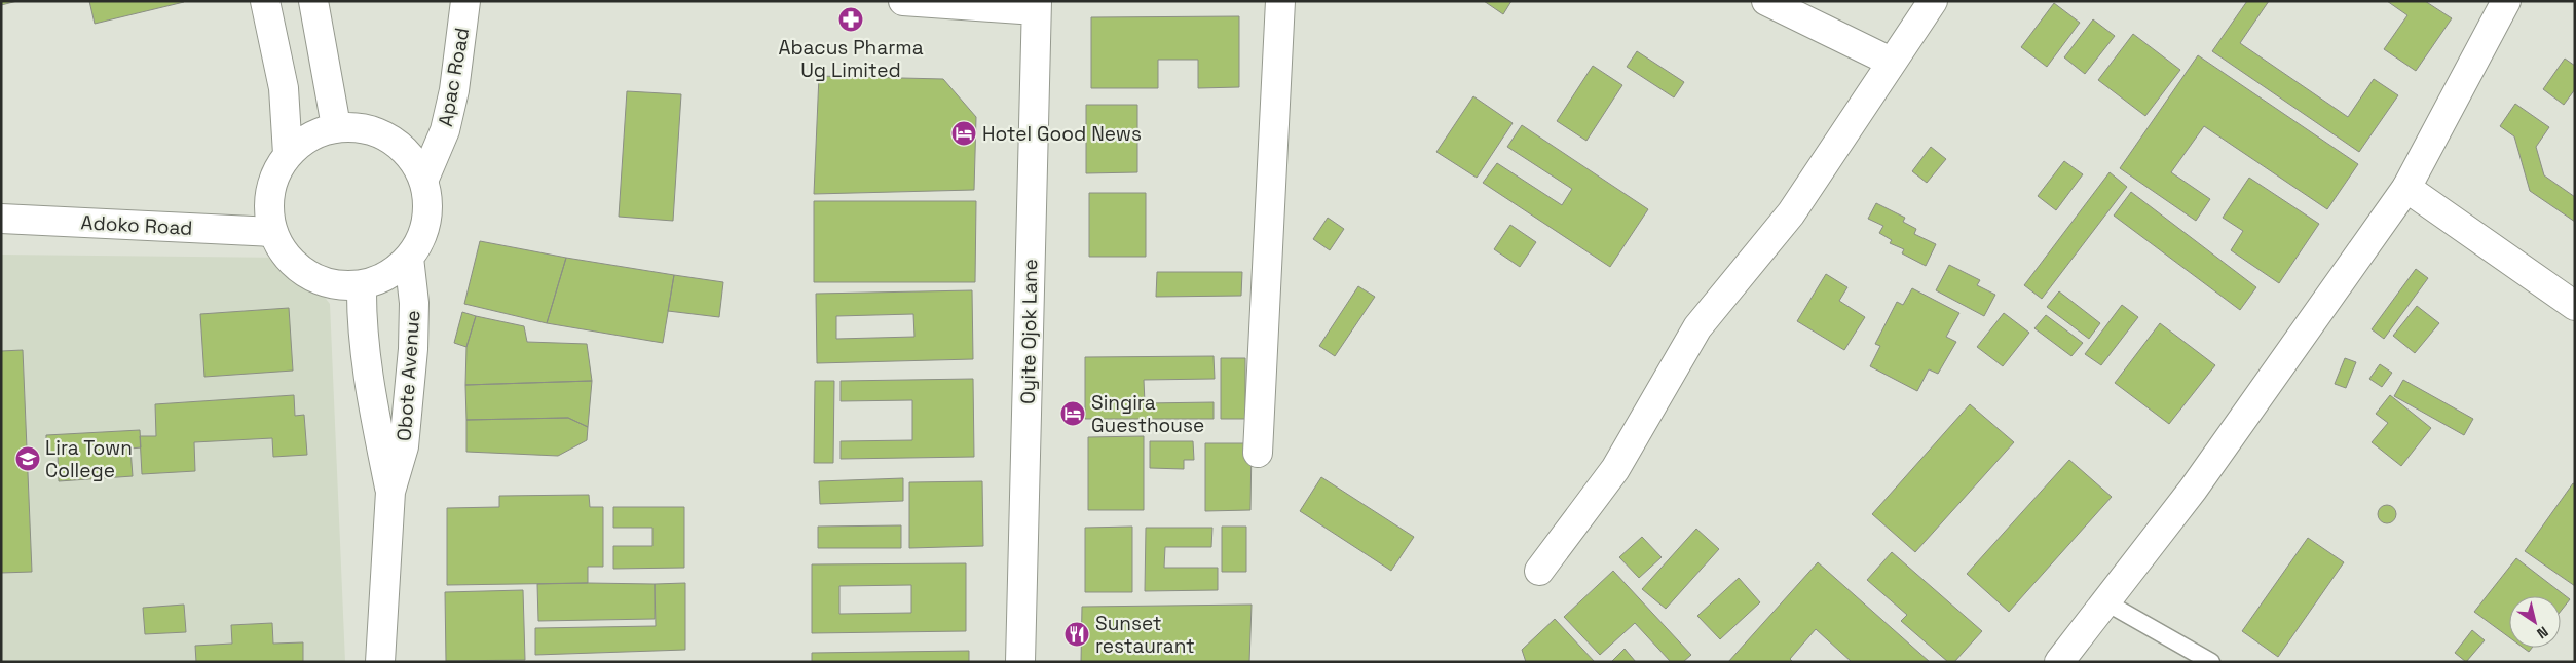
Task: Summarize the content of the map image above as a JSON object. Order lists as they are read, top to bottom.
{
  "streets": {
    "street": [
      "Apac Road",
      "Adoko Road",
      "Oyite Ojok Lane",
      "Obote Avenue"
    ]
  },
  "crossings": [
    ["Apac Road", "Adoko Road"],
    ["Apac Road", "Obote Avenue"],
    ["Adoko Road", "Obote Avenue"]
  ],
  "places": {
    "pharmacy": ["Abacus Pharma Ug Limited"],
    "hotel": ["Hotel Good News", "Singira Guesthouse"],
    "school or university": ["Lira Town College"],
    "restaurant": ["Sunset restaurant"]
  },
  "north": "bottom right"
}
